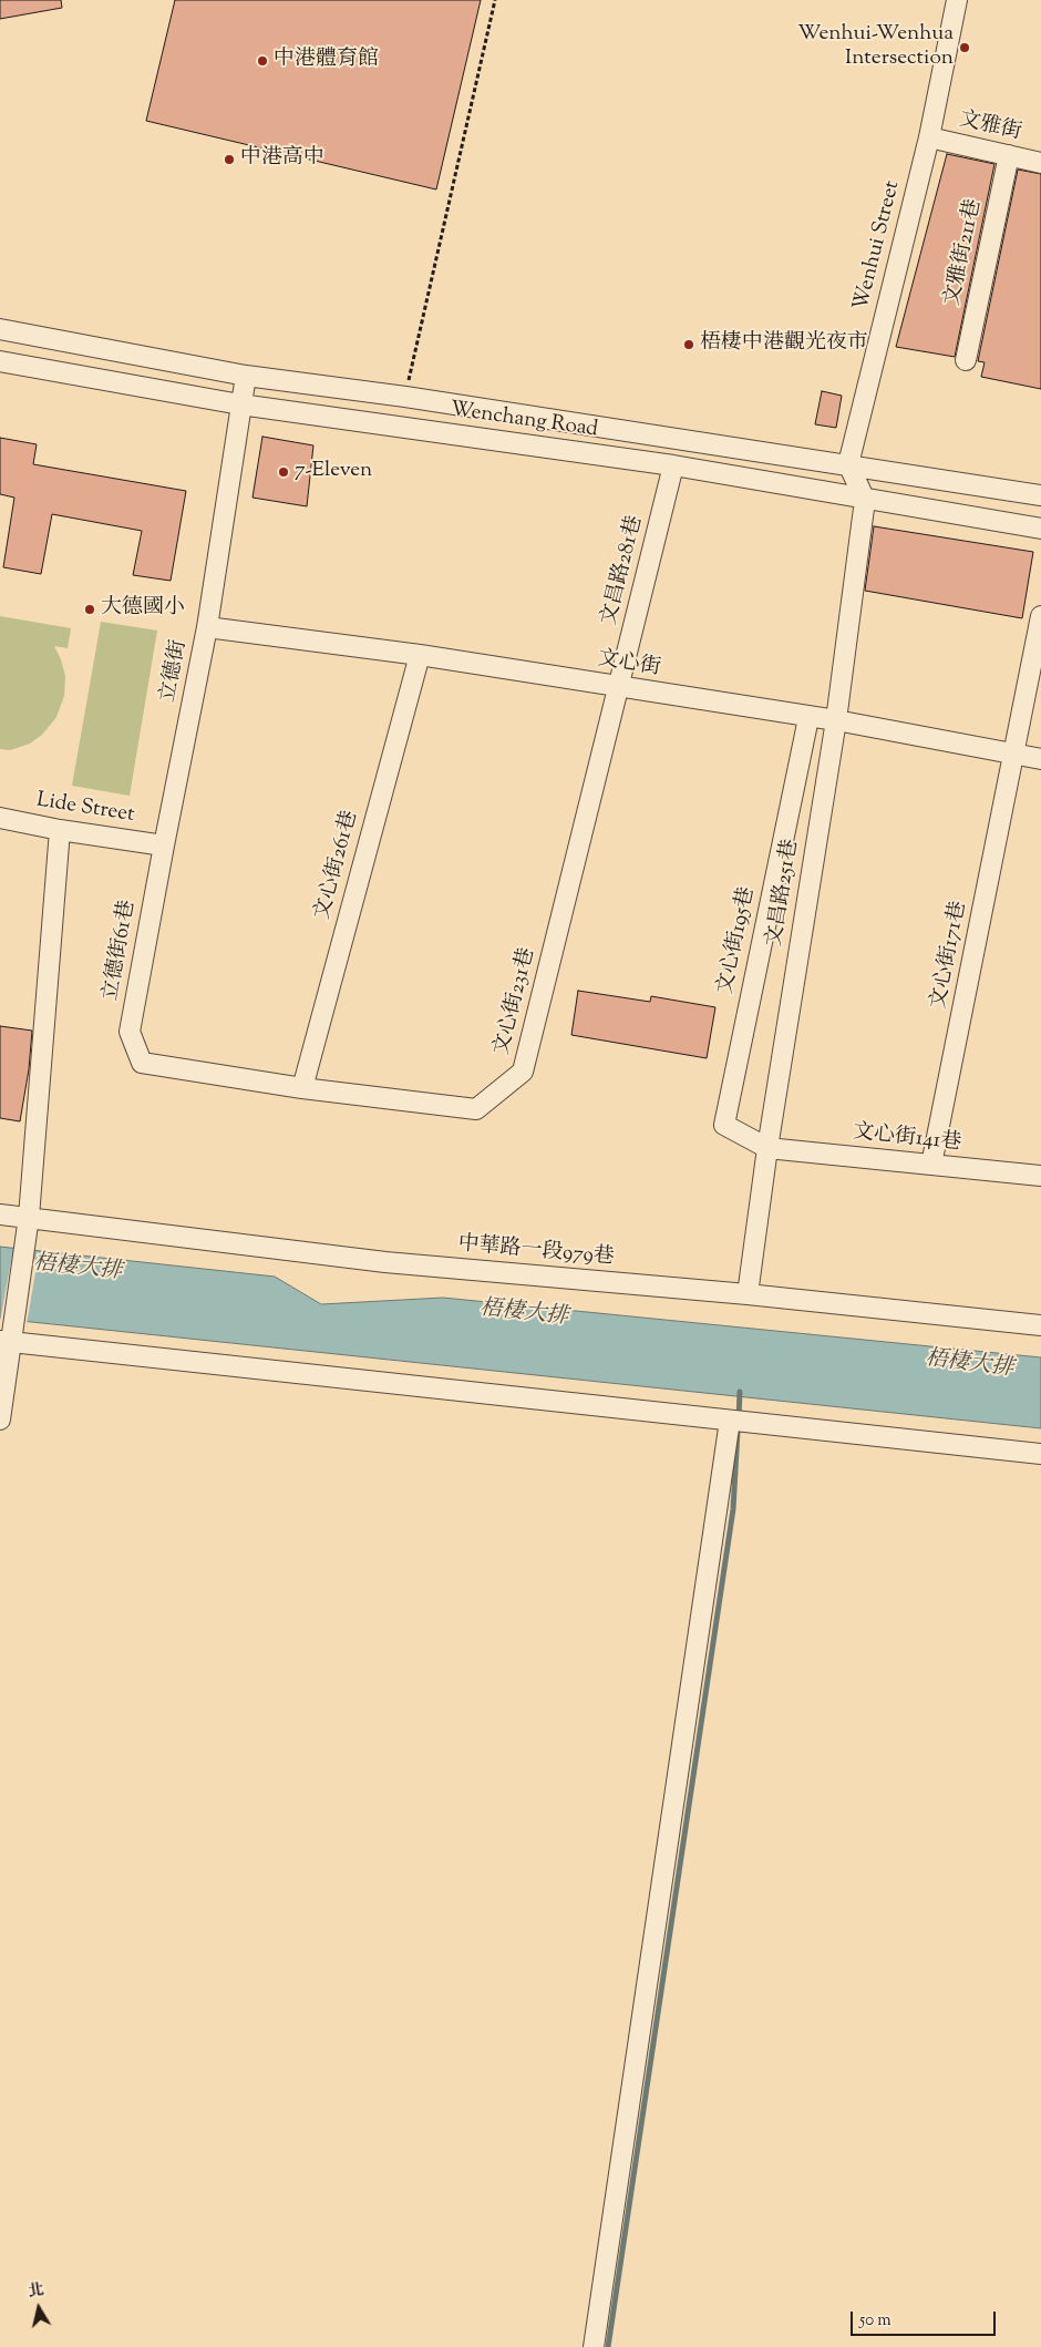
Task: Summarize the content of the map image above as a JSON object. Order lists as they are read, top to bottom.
{
  "streets": {
    "street": [
      "文雅街",
      "Wenhui Street",
      "文雅街211巷",
      "Wenchang Road",
      "文昌路281巷",
      "文心街",
      "立德街",
      "Lide Street",
      "文心街261巷",
      "文昌路251巷",
      "文心街195巷",
      "立德街61巷",
      "文心街171巷",
      "文心街231巷",
      "文心街141巷",
      "中華路一段979巷"
    ]
  },
  "crossings": [
    ["文雅街", "Wenhui Street"],
    ["文雅街", "文雅街211巷"],
    ["Wenhui Street", "Wenchang Road"],
    ["Wenchang Road", "文昌路281巷"],
    ["Wenchang Road", "立德街"],
    ["Wenchang Road", "文昌路251巷"],
    ["文昌路281巷", "文心街"],
    ["文昌路281巷", "文心街231巷"],
    ["文心街", "立德街"],
    ["文心街", "文心街261巷"],
    ["文心街", "文昌路251巷"],
    ["文心街", "文心街195巷"],
    ["文心街", "文心街171巷"],
    ["文心街", "文心街231巷"],
    ["立德街", "Lide Street"],
    ["立德街", "立德街61巷"],
    ["Lide Street", "立德街61巷"],
    ["文心街261巷", "文心街231巷"],
    ["文昌路251巷", "文心街195巷"],
    ["文昌路251巷", "文心街141巷"],
    ["文昌路251巷", "中華路一段979巷"],
    ["文心街195巷", "文心街141巷"],
    ["立德街61巷", "文心街231巷"],
    ["文心街171巷", "文心街141巷"]
  ],
  "water": ["梧棲大排"],
  "places": [
    "Wenhui-Wenhua Intersection",
    "中港體育館",
    "中港高中",
    "梧棲中港觀光夜市",
    "7-Eleven",
    "大德國小"
  ],
  "scale_bar": "50 m",
  "north": "top"
}
